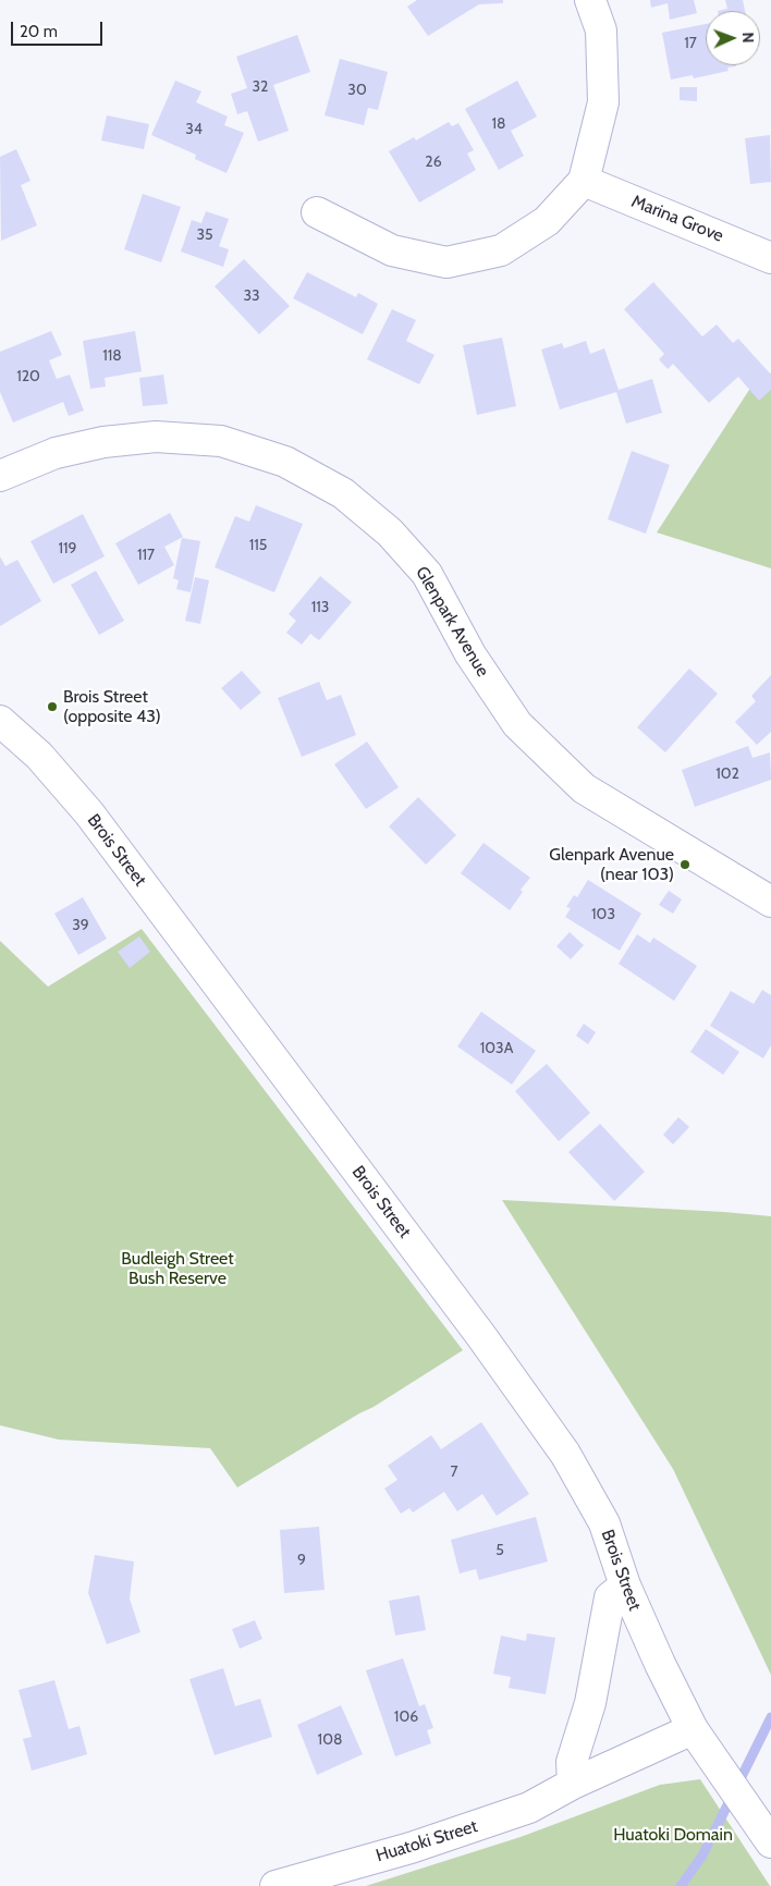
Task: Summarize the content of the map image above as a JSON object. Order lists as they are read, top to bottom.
{
  "streets": {
    "street": [
      "Marina Grove",
      "Glenpark Avenue",
      "Brois Street",
      "Huatoki Street"
    ]
  },
  "crossings": [
    ["Brois Street", "Huatoki Street"]
  ],
  "parks": ["Budleigh Street Bush Reserve", "Huatoki Domain"],
  "places": ["Brois Street (opposite 43)", "Glenpark Avenue (near 103)"],
  "house_numbers": [
    "17",
    "32",
    "30",
    "18",
    "34",
    "26",
    "35",
    "33",
    "118",
    "120",
    "115",
    "119",
    "117",
    "113",
    "102",
    "103",
    "39",
    "103A",
    "7",
    "5",
    "9",
    "106",
    "108"
  ],
  "scale_bar": "20 m",
  "north": "right"
}
